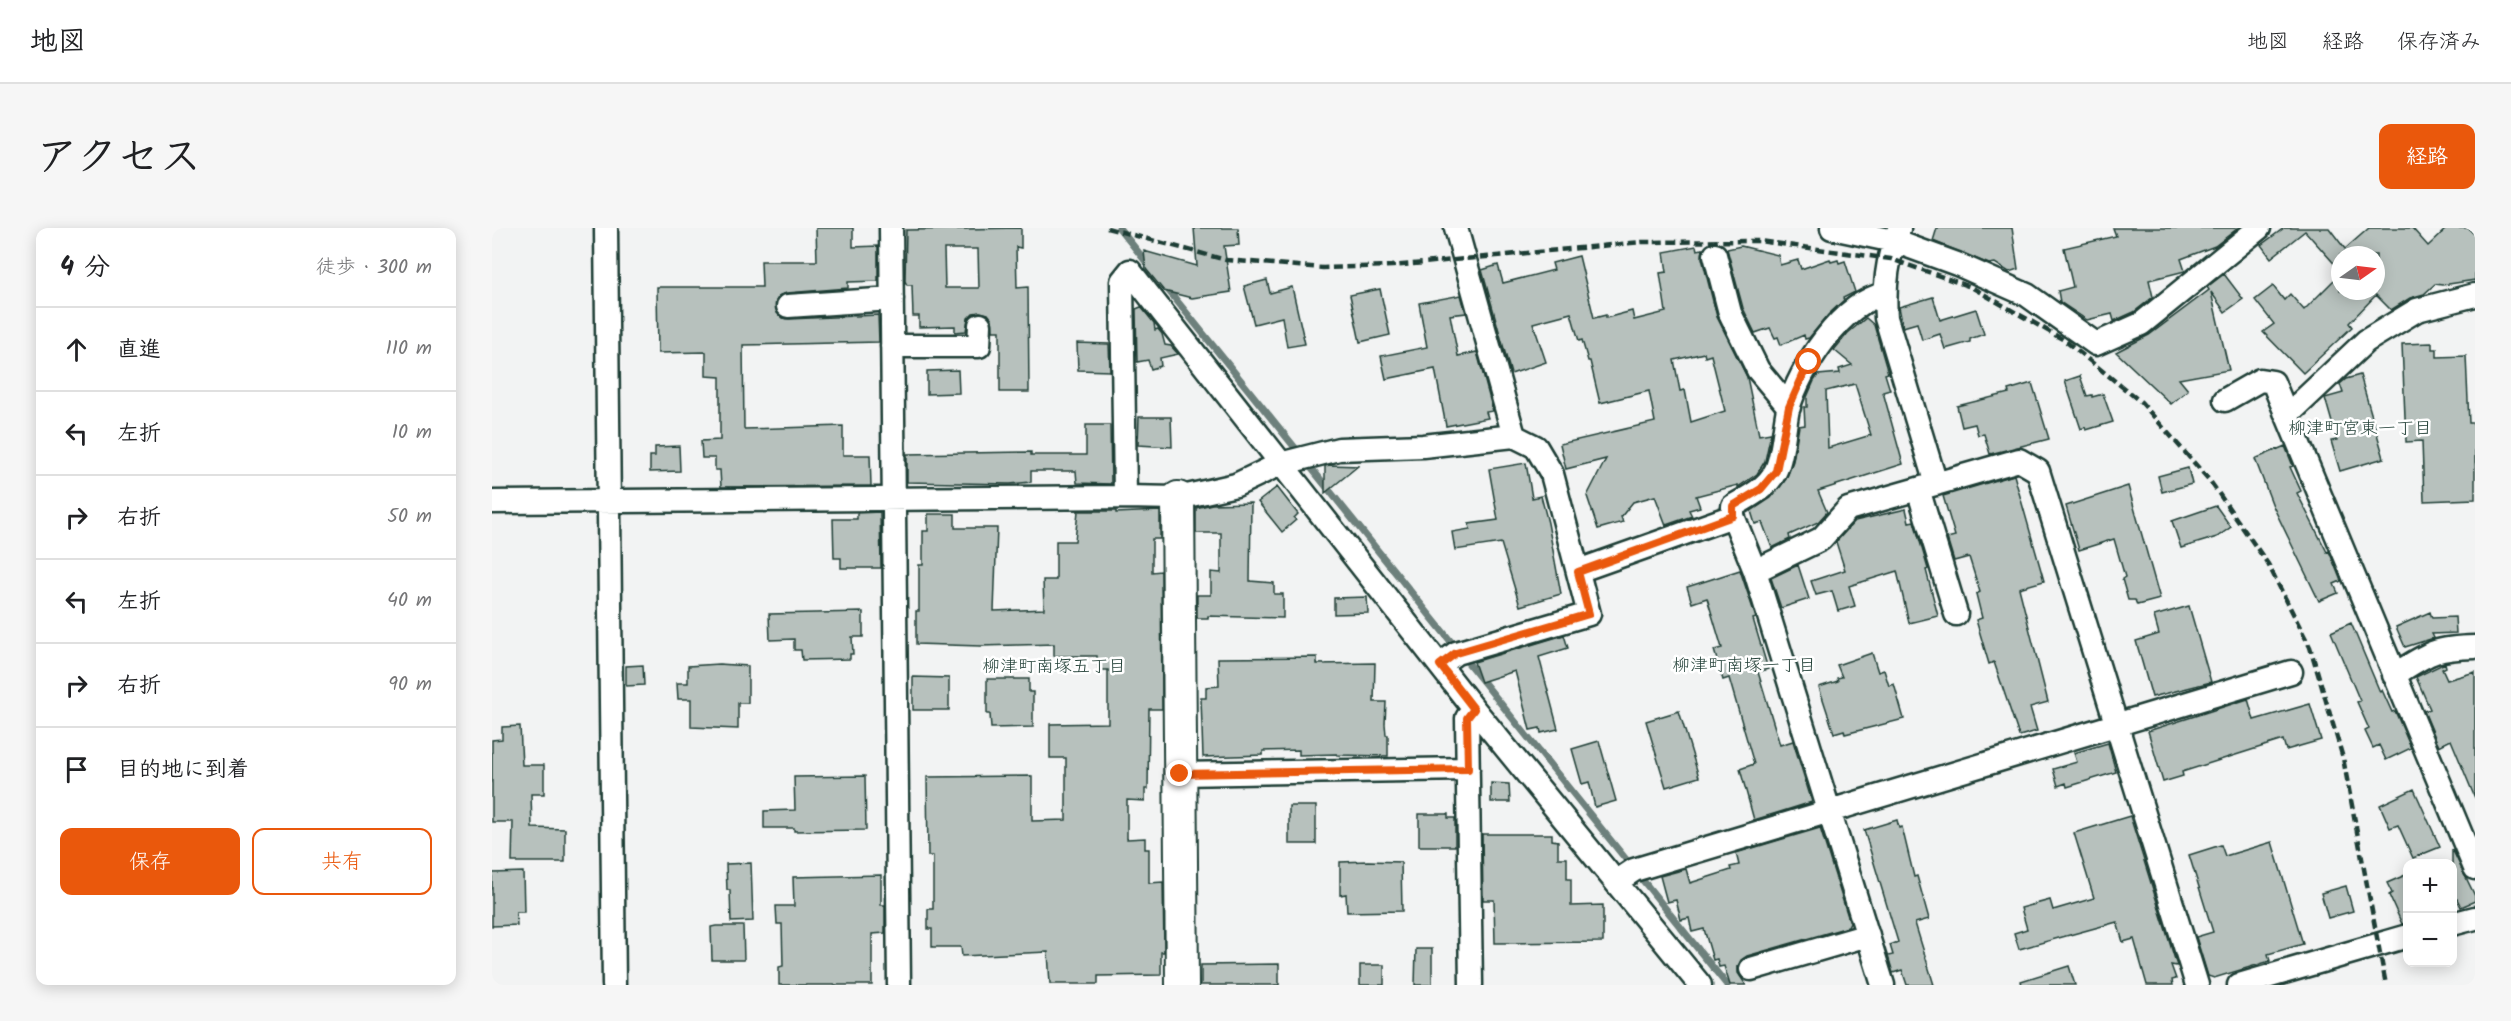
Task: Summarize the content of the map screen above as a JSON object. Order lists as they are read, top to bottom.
{
  "districts": ["柳津町宮東一丁目", "柳津町南塚一丁目", "柳津町南塚五丁目"],
  "north": "right",
  "page": {
    "header": "地図",
    "nav": ["地図", "経路", "保存済み"],
    "title": "アクセス",
    "buttons": [
      "経路",
      ["保存", "共有"]
    ],
    "heading": ["4 分", "徒歩 · 300 m"],
    "list": [
      ["直進", "110 m"],
      ["左折", "10 m"],
      ["右折", "50 m"],
      ["左折", "40 m"],
      ["右折", "90 m"],
      "目的地に到着"
    ],
    "map_buttons": ["+", "−"]
  }
}
